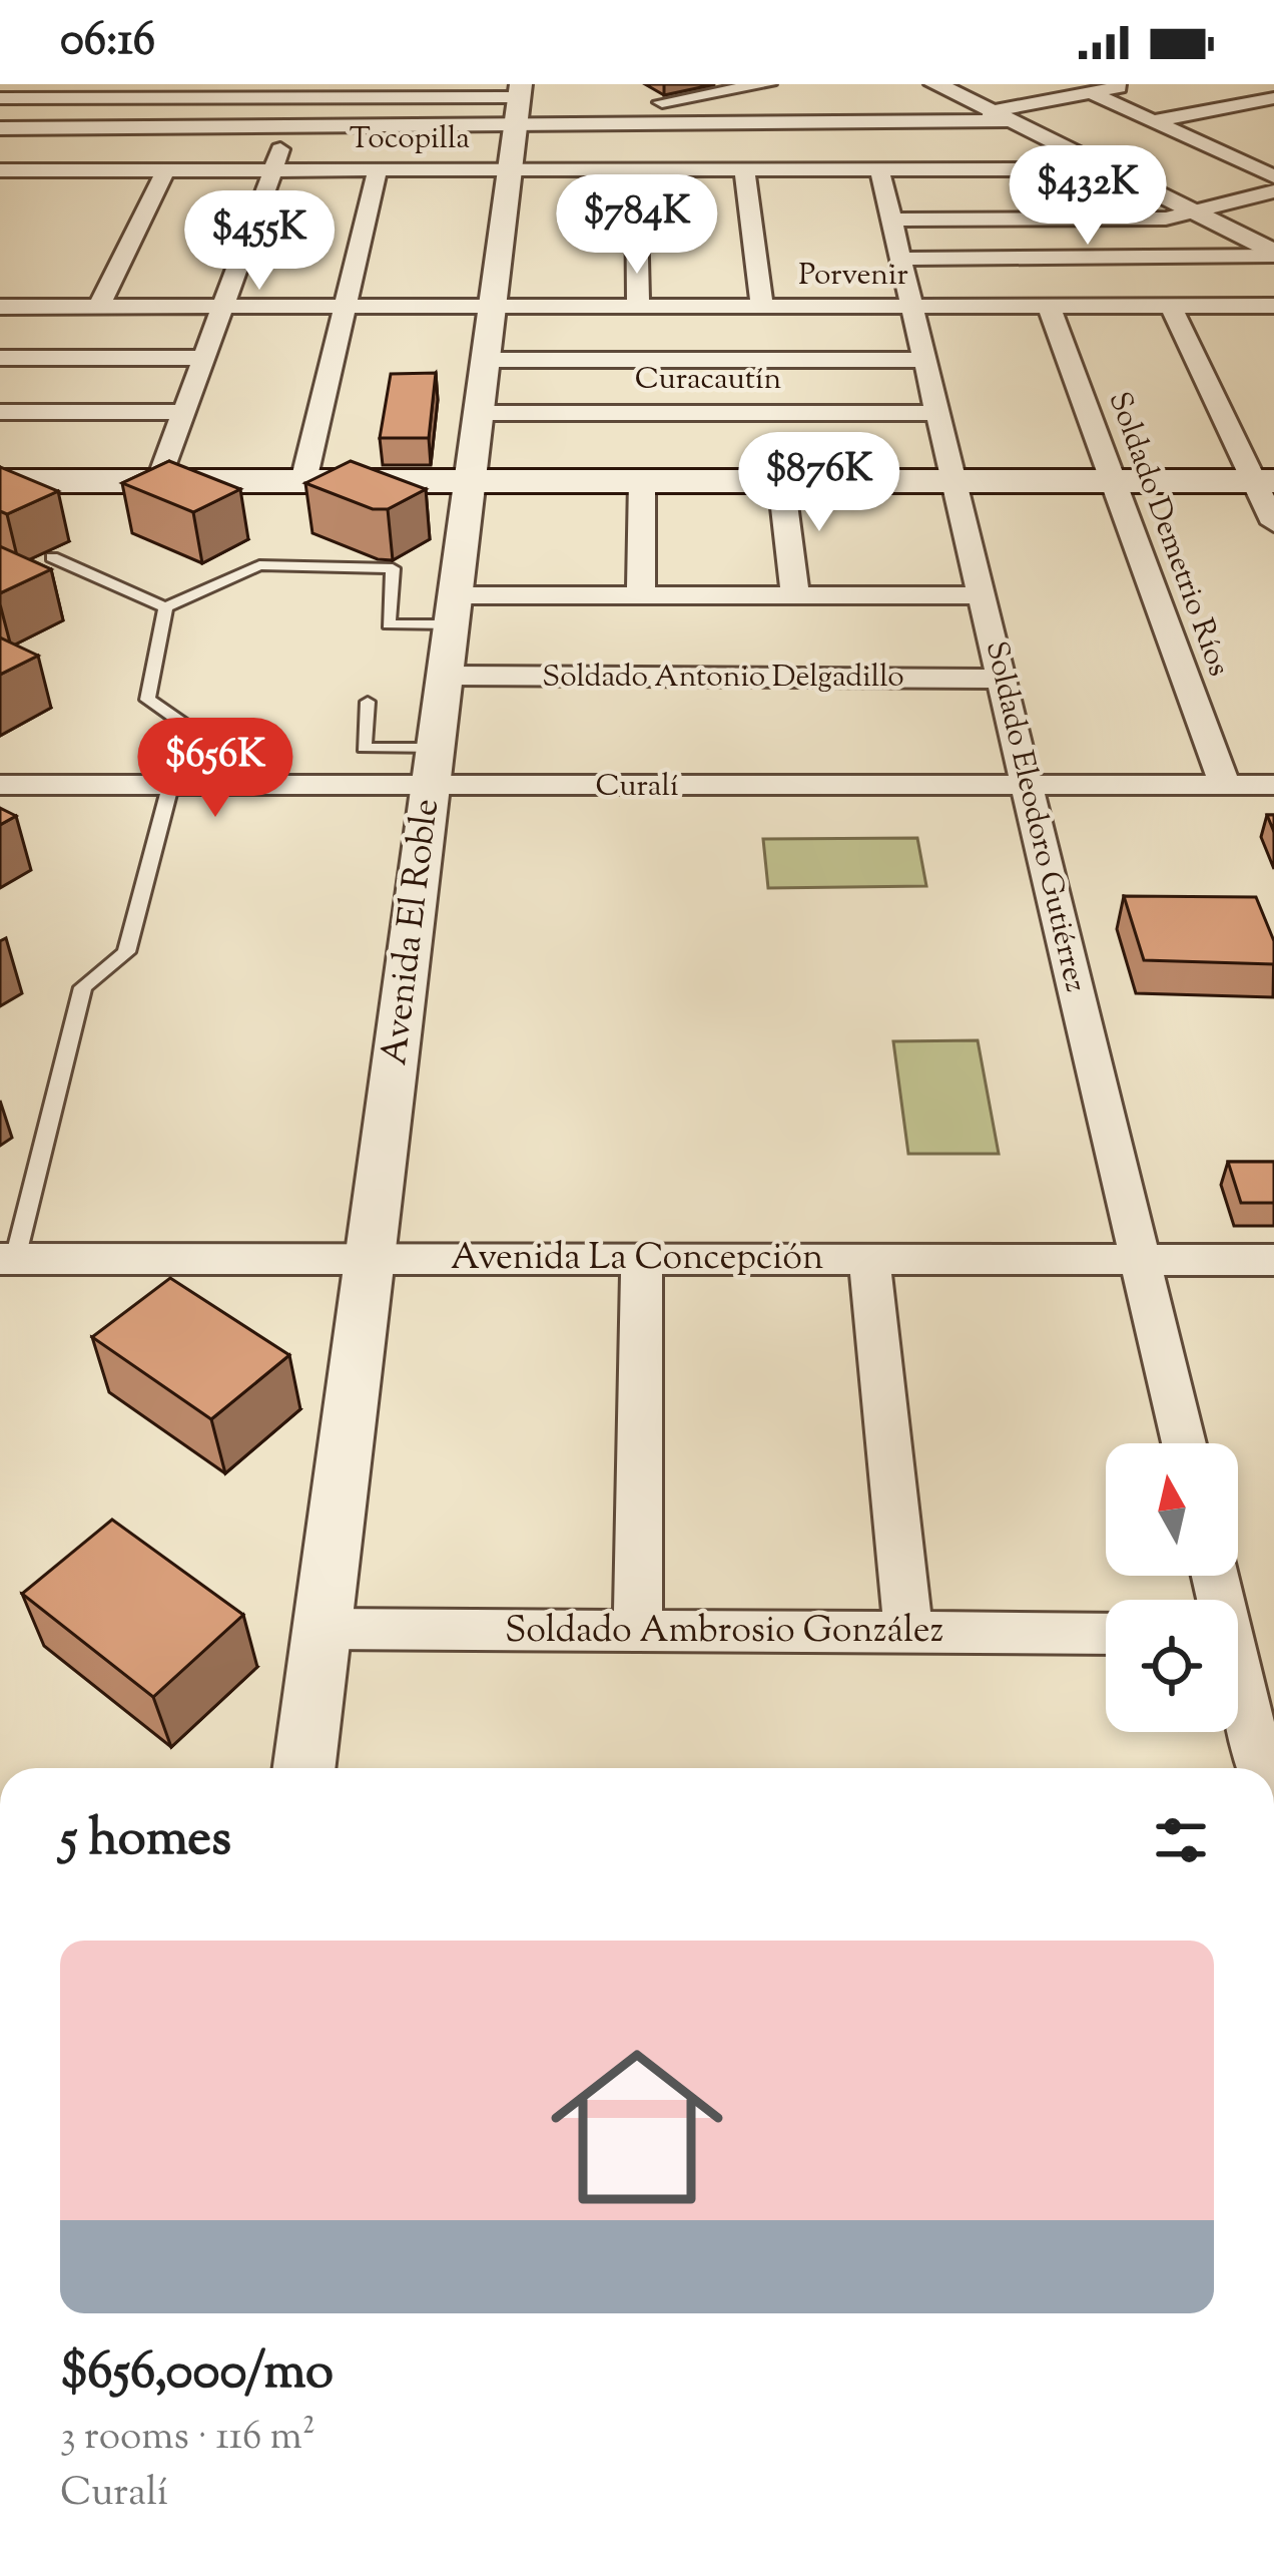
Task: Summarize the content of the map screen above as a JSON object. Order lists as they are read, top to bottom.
{
  "streets": {
    "street": [
      "Tocopilla",
      "Porvenir",
      "Curacautín",
      "Soldado Demetrio Ríos",
      "Soldado Antonio Delgadillo",
      "Curalí",
      "Soldado Eleodoro Gutiérrez",
      "Avenida El Roble",
      "Avenida La Concepción",
      "Soldado Ambrosio González"
    ]
  },
  "crossings": [
    ["Tocopilla", "Soldado Eleodoro Gutiérrez"],
    ["Tocopilla", "Avenida El Roble"],
    ["Porvenir", "Soldado Demetrio Ríos"],
    ["Porvenir", "Soldado Eleodoro Gutiérrez"],
    ["Porvenir", "Avenida El Roble"],
    ["Curacautín", "Soldado Eleodoro Gutiérrez"],
    ["Curacautín", "Avenida El Roble"],
    ["Soldado Demetrio Ríos", "Curalí"],
    ["Soldado Antonio Delgadillo", "Soldado Eleodoro Gutiérrez"],
    ["Soldado Antonio Delgadillo", "Avenida El Roble"],
    ["Curalí", "Soldado Eleodoro Gutiérrez"],
    ["Curalí", "Avenida El Roble"],
    ["Soldado Eleodoro Gutiérrez", "Avenida La Concepción"],
    ["Avenida El Roble", "Avenida La Concepción"],
    ["Avenida El Roble", "Soldado Ambrosio González"]
  ],
  "north": "top",
  "page": {
    "status": "06:16",
    "price": [
      "$432K",
      "$784K",
      "$455K",
      "$876K",
      "$656K"
    ],
    "heading": "5 homes",
    "list": [
      {
        "name": "$656,000/mo",
        "note": "3 rooms · 116 m² · Curalí"
      }
    ]
  }
}
